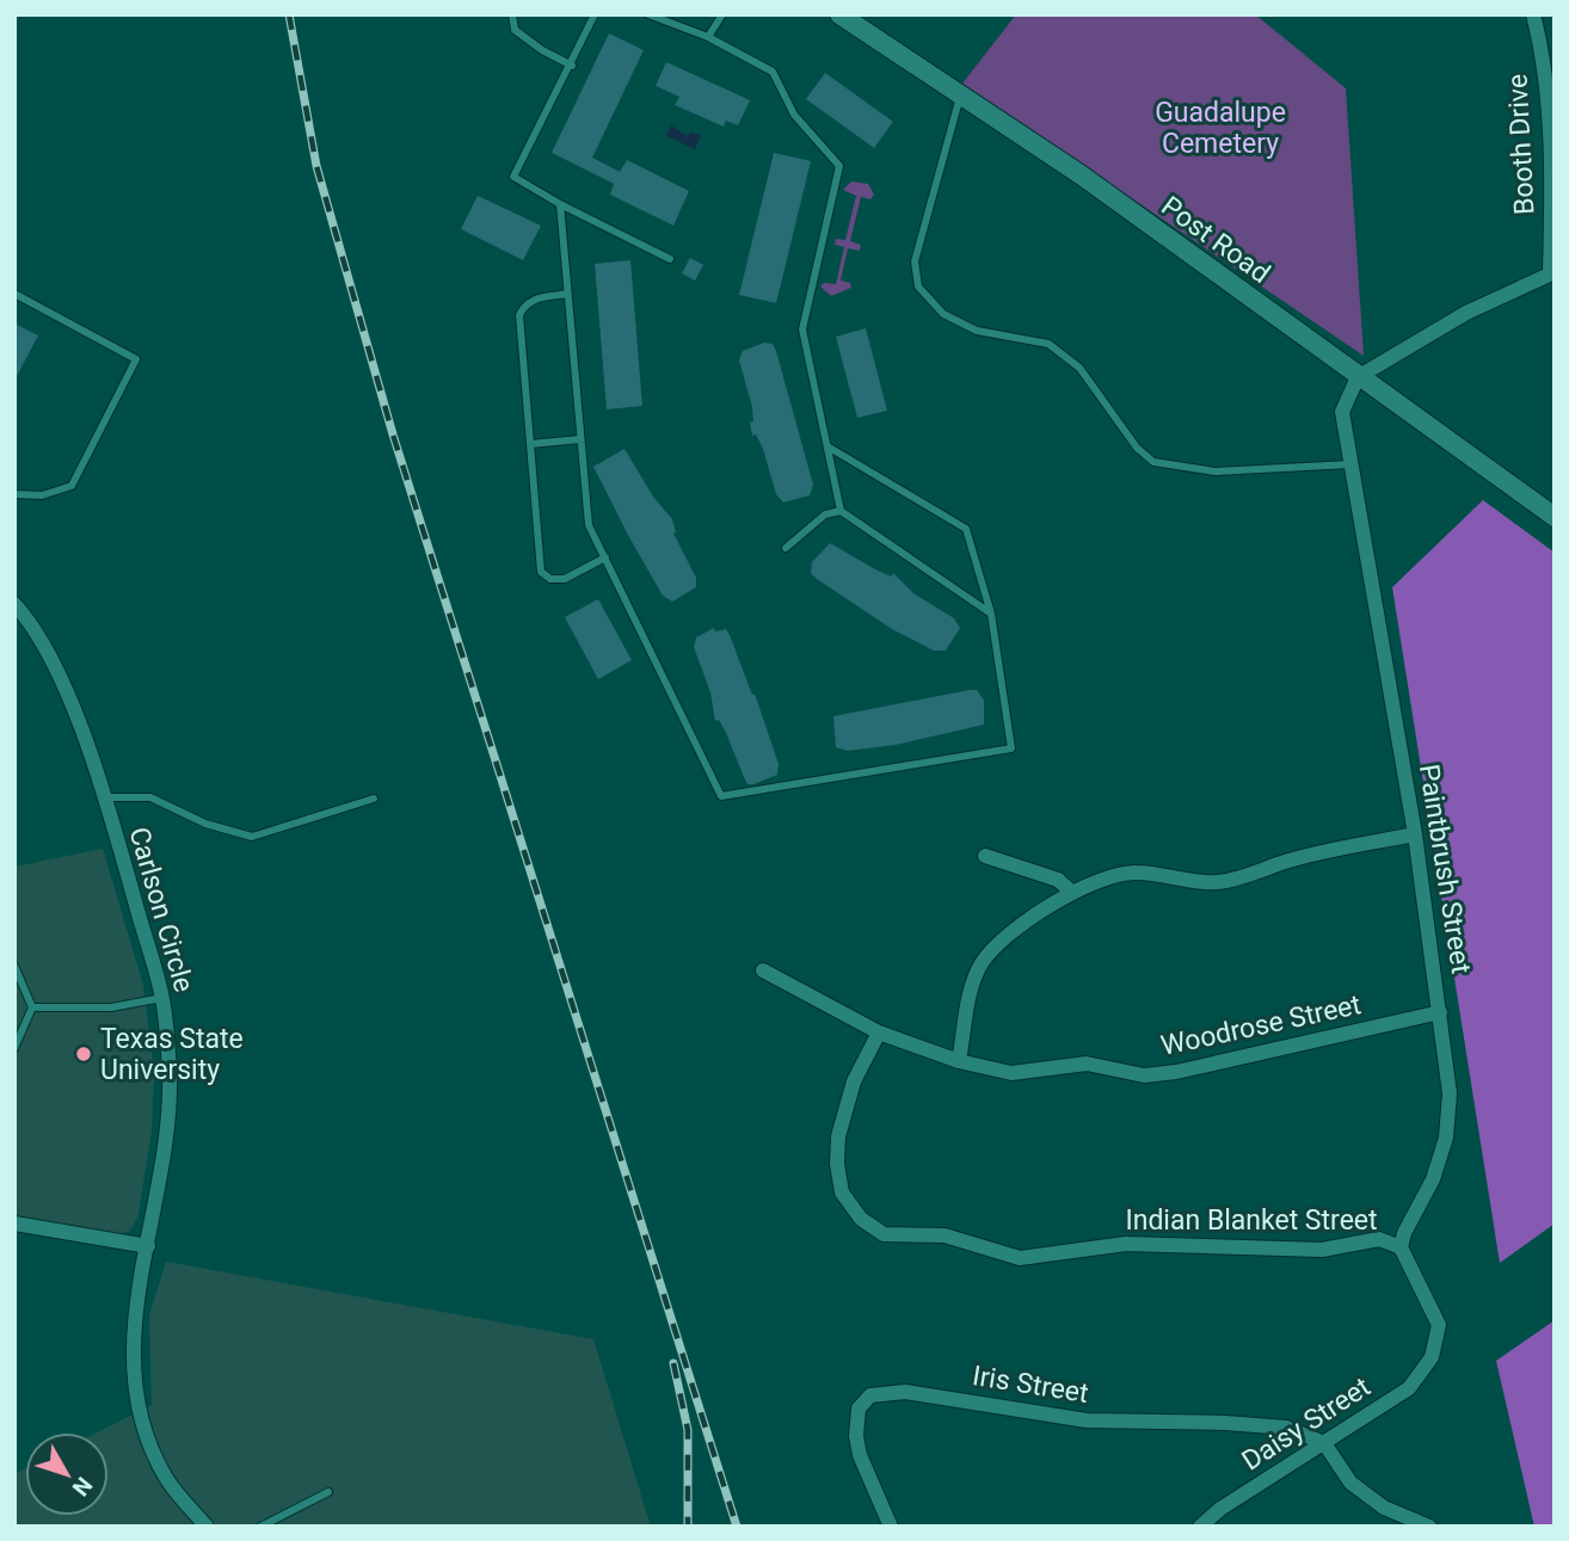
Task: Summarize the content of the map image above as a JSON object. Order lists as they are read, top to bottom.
{
  "streets": {
    "street": [
      "Booth Drive",
      "Post Road",
      "Paintbrush Street",
      "Carlson Circle",
      "Woodrose Street",
      "Indian Blanket Street",
      "Iris Street",
      "Daisy Street"
    ]
  },
  "crossings": [
    ["Booth Drive", "Post Road"],
    ["Booth Drive", "Paintbrush Street"],
    ["Post Road", "Paintbrush Street"],
    ["Paintbrush Street", "Woodrose Street"],
    ["Paintbrush Street", "Indian Blanket Street"],
    ["Paintbrush Street", "Daisy Street"],
    ["Woodrose Street", "Indian Blanket Street"],
    ["Indian Blanket Street", "Daisy Street"],
    ["Iris Street", "Daisy Street"]
  ],
  "parks": ["Guadalupe Cemetery"],
  "places": ["Texas State University"],
  "north": "bottom right"
}
